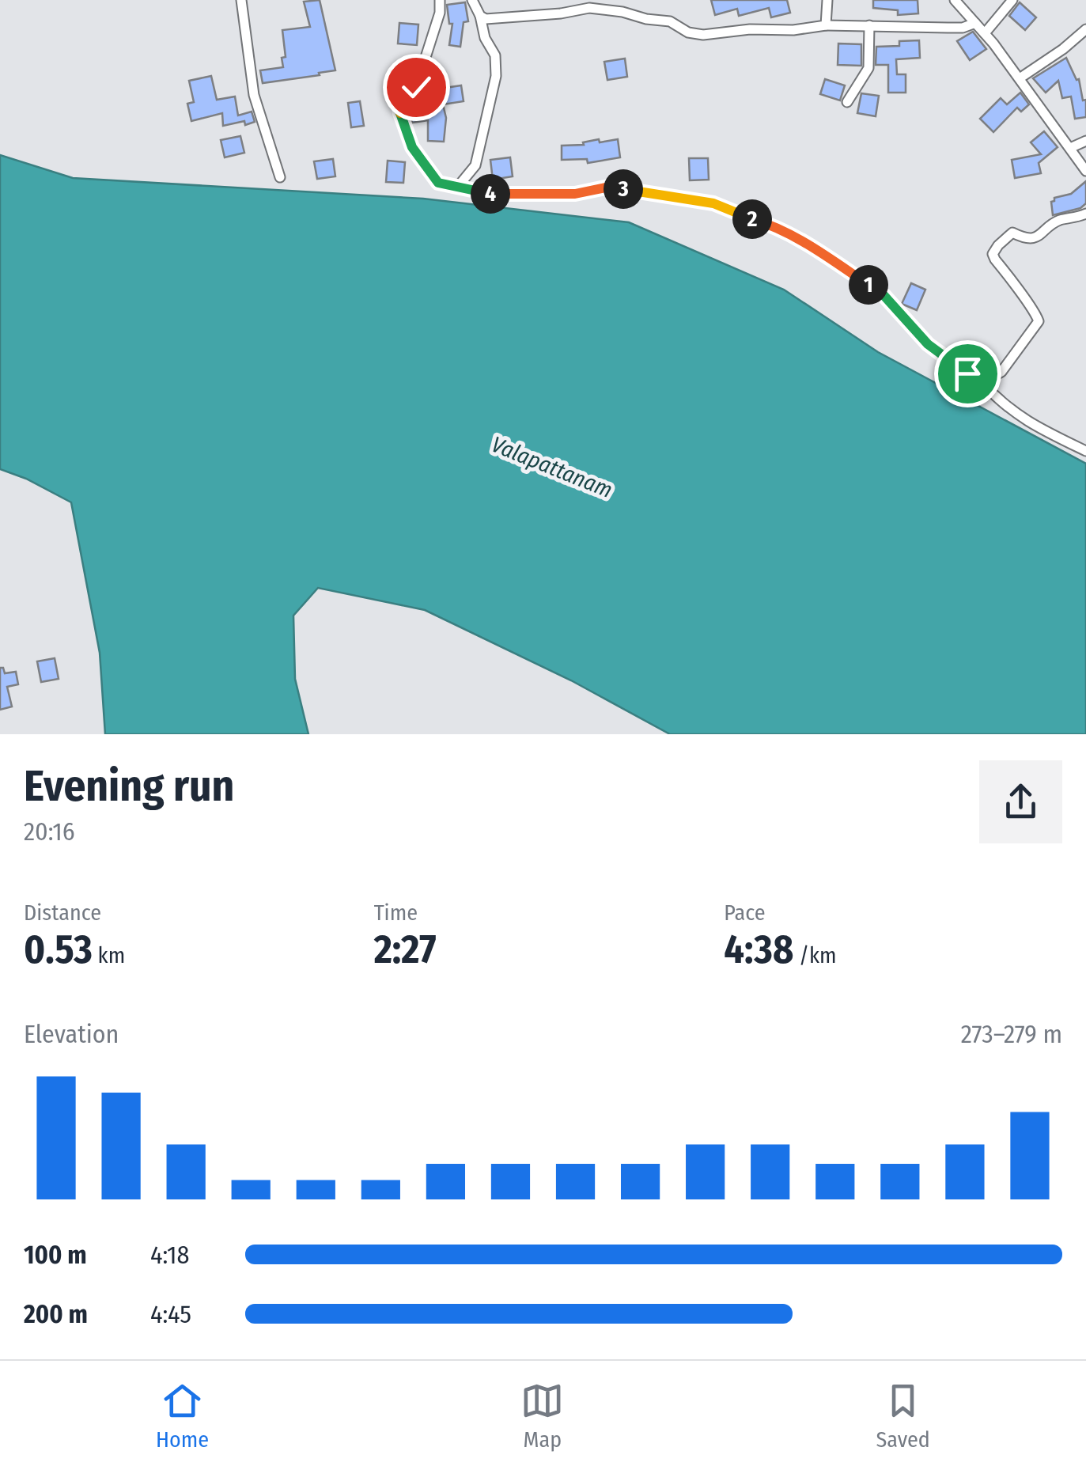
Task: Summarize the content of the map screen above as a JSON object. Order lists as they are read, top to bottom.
{
  "water": ["Valapattanam"],
  "page": {
    "pins": [
      "3",
      "4",
      "2",
      "1"
    ],
    "heading": ["Evening run", "20:16"],
    "stats": [
      ["Distance", "0.53 km"],
      ["Time", "2:27"],
      ["Pace", "4:38 /km"]
    ],
    "chart": ["Elevation", "273–279 m"],
    "list": [
      {
        "name": "100 m",
        "note": "4:18"
      },
      {
        "name": "200 m",
        "note": "4:45"
      }
    ],
    "tabs": ["Home", "Map", "Saved"]
  }
}
